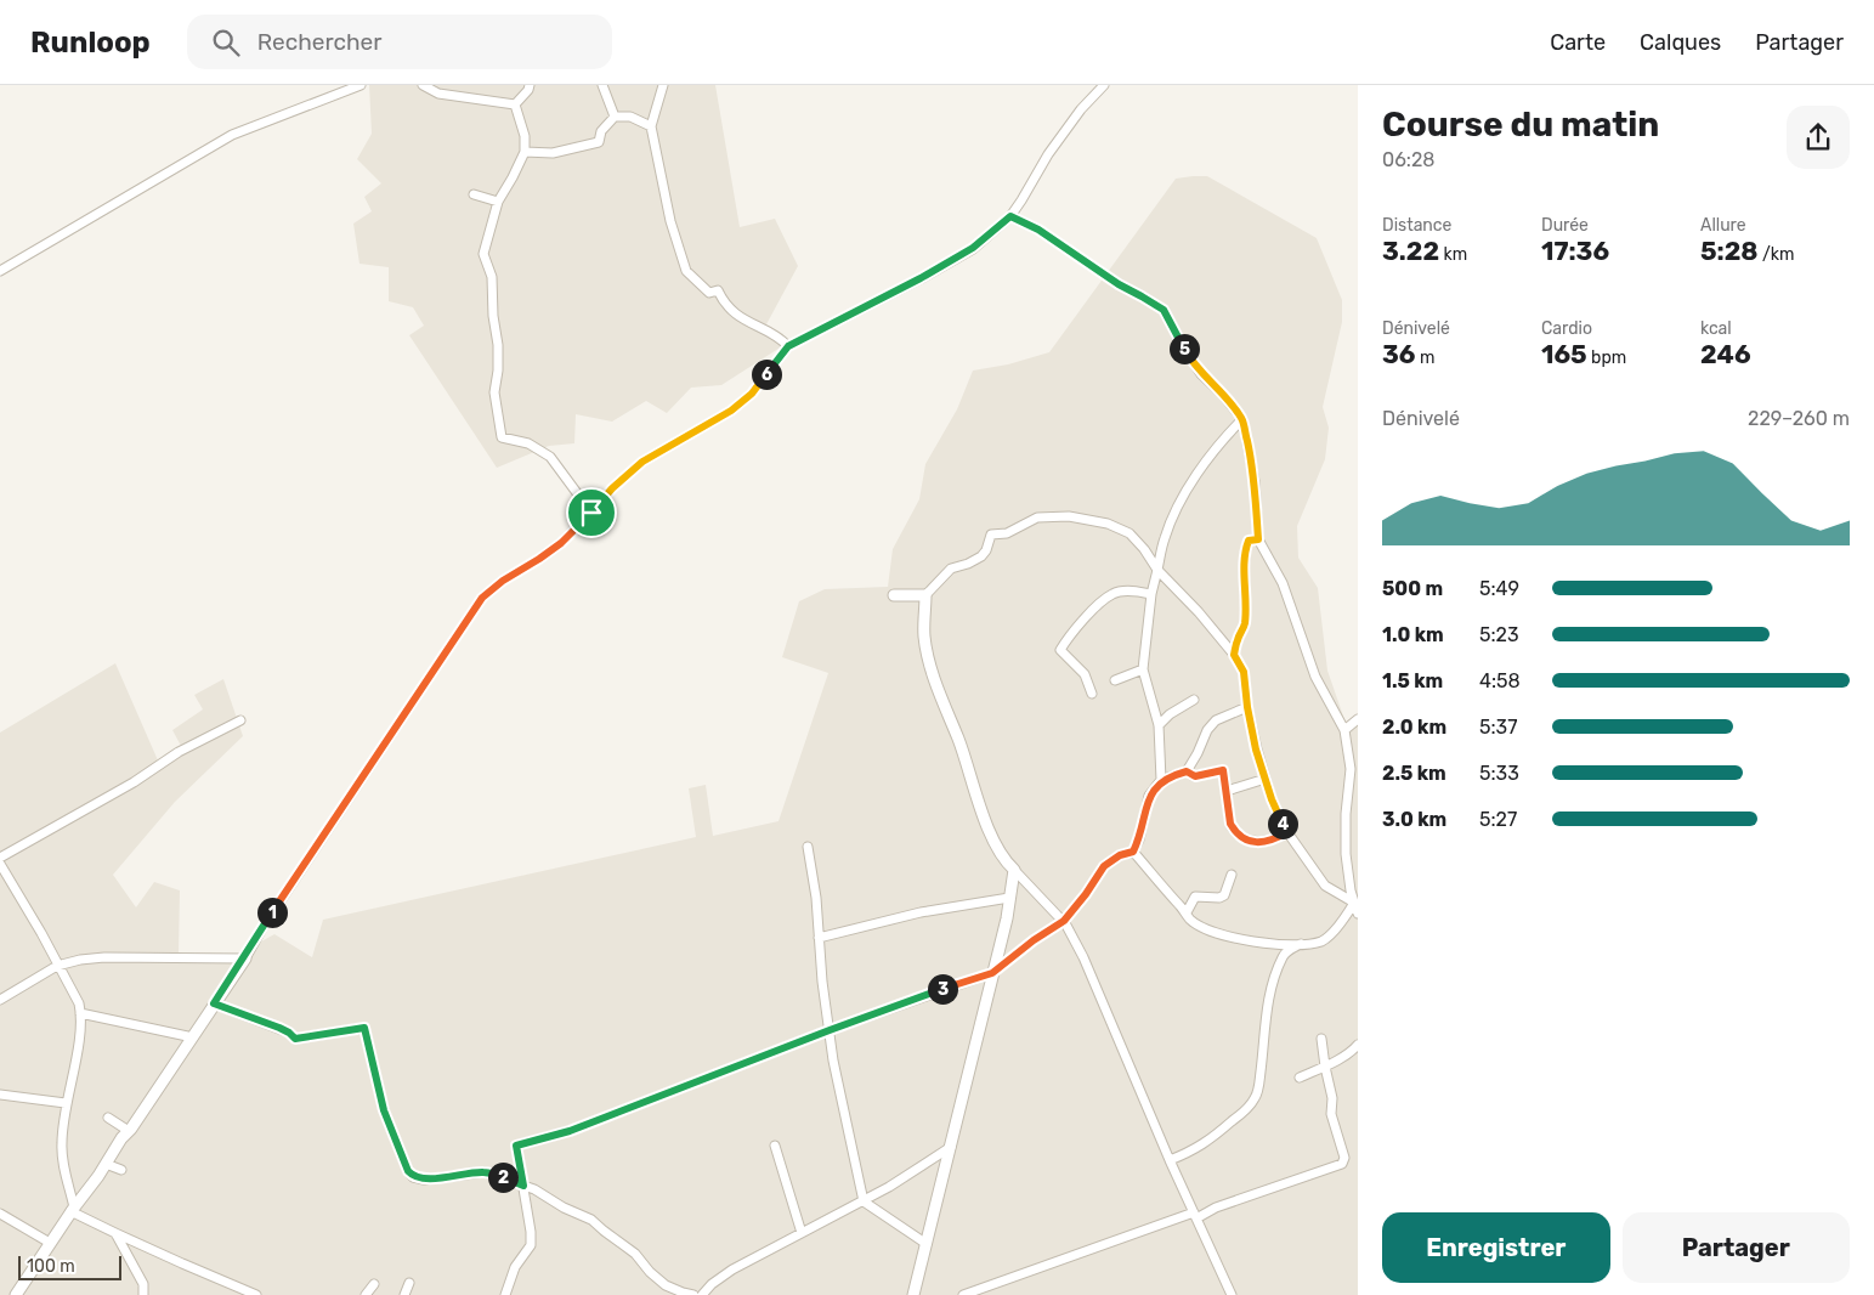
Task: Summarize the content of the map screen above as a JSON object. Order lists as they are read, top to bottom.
{
  "scale_bar": "100 m",
  "page": {
    "header": "Runloop",
    "search": "Rechercher",
    "nav": ["Carte", "Calques", "Partager"],
    "heading": ["Course du matin", "06:28"],
    "stats": [
      ["Distance", "3.22 km"],
      ["Durée", "17:36"],
      ["Allure", "5:28 /km"],
      ["Dénivelé", "36 m"],
      ["Cardio", "165 bpm"],
      ["kcal", "246"]
    ],
    "pins": [
      "5",
      "6",
      "4",
      "1",
      "3",
      "2"
    ],
    "chart": ["Dénivelé", "229–260 m"],
    "list": [
      {
        "name": "500 m",
        "note": "5:49"
      },
      {
        "name": "1.0 km",
        "note": "5:23"
      },
      {
        "name": "1.5 km",
        "note": "4:58"
      },
      {
        "name": "2.0 km",
        "note": "5:37"
      },
      {
        "name": "2.5 km",
        "note": "5:33"
      },
      {
        "name": "3.0 km",
        "note": "5:27"
      }
    ],
    "buttons": ["Enregistrer", "Partager"],
    "scale": "100 m"
  }
}
